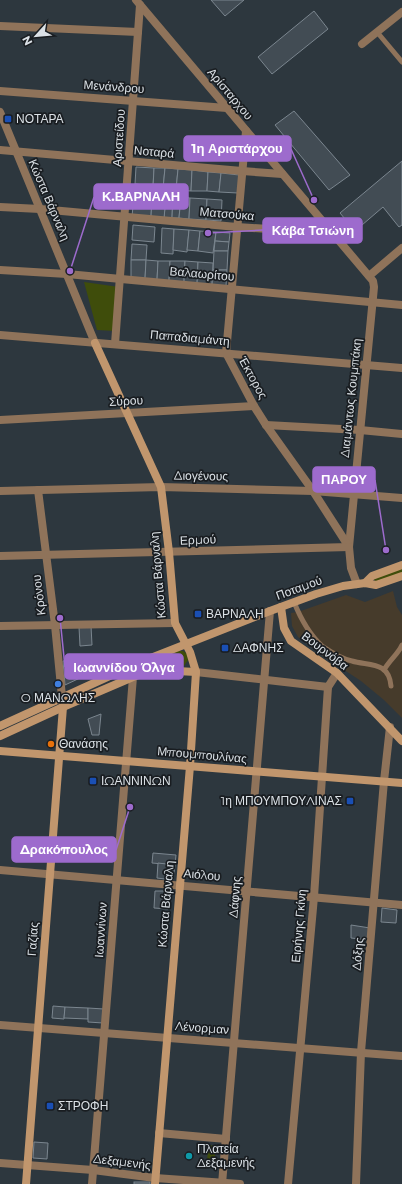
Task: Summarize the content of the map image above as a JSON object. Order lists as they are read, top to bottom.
{
  "streets": {
    "street": [
      "Μενάνδρου",
      "Αρίσταρχου",
      "Αριστείδου",
      "Νοταρά",
      "Κώστα Βάρναλη",
      "Ματσούκα",
      "Βαλαωρίτου",
      "Παπαδιαμάντη",
      "Έκτορος",
      "Διαμάντως Κουμπάκη",
      "Σύρου",
      "Διογένους",
      "Ερμού",
      "Ποταμού",
      "Κρόνου",
      "Βουρνόβα",
      "Μπουμπουλίνας",
      "Αιόλου",
      "Δάφνης",
      "Ειρήνης Γκίνη",
      "Ιωαννίνων",
      "Γαζίας",
      "Δόξης",
      "Λένορμαν",
      "Δεξαμενής"
    ]
  },
  "crossings": [
    ["Μενάνδρου", "Αρίσταρχου"],
    ["Μενάνδρου", "Αριστείδου"],
    ["Αρίσταρχου", "Αριστείδου"],
    ["Αρίσταρχου", "Νοταρά"],
    ["Αρίσταρχου", "Ματσούκα"],
    ["Αρίσταρχου", "Έκτορος"],
    ["Αρίσταρχου", "Διαμάντως Κουμπάκη"],
    ["Αριστείδου", "Νοταρά"],
    ["Αριστείδου", "Ματσούκα"],
    ["Αριστείδου", "Βαλαωρίτου"],
    ["Αριστείδου", "Παπαδιαμάντη"],
    ["Νοταρά", "Κώστα Βάρναλη"],
    ["Νοταρά", "Έκτορος"],
    ["Κώστα Βάρναλη", "Ματσούκα"],
    ["Κώστα Βάρναλη", "Βαλαωρίτου"],
    ["Κώστα Βάρναλη", "Παπαδιαμάντη"],
    ["Κώστα Βάρναλη", "Σύρου"],
    ["Κώστα Βάρναλη", "Διογένους"],
    ["Κώστα Βάρναλη", "Ερμού"],
    ["Κώστα Βάρναλη", "Ποταμού"],
    ["Κώστα Βάρναλη", "Μπουμπουλίνας"],
    ["Κώστα Βάρναλη", "Αιόλου"],
    ["Κώστα Βάρναλη", "Λένορμαν"],
    ["Κώστα Βάρναλη", "Δεξαμενής"],
    ["Ματσούκα", "Έκτορος"],
    ["Βαλαωρίτου", "Έκτορος"],
    ["Βαλαωρίτου", "Διαμάντως Κουμπάκη"],
    ["Παπαδιαμάντη", "Έκτορος"],
    ["Παπαδιαμάντη", "Διαμάντως Κουμπάκη"],
    ["Έκτορος", "Διαμάντως Κουμπάκη"],
    ["Έκτορος", "Σύρου"],
    ["Έκτορος", "Διογένους"],
    ["Έκτορος", "Ερμού"],
    ["Έκτορος", "Ποταμού"],
    ["Διαμάντως Κουμπάκη", "Διογένους"],
    ["Διαμάντως Κουμπάκη", "Ερμού"],
    ["Διογένους", "Κρόνου"],
    ["Ερμού", "Κρόνου"],
    ["Ποταμού", "Κρόνου"],
    ["Ποταμού", "Βουρνόβα"],
    ["Ποταμού", "Δάφνης"],
    ["Ποταμού", "Γαζίας"],
    ["Κρόνου", "Γαζίας"],
    ["Βουρνόβα", "Ειρήνης Γκίνη"],
    ["Βουρνόβα", "Δόξης"],
    ["Μπουμπουλίνας", "Δάφνης"],
    ["Μπουμπουλίνας", "Ειρήνης Γκίνη"],
    ["Μπουμπουλίνας", "Ιωαννίνων"],
    ["Μπουμπουλίνας", "Γαζίας"],
    ["Μπουμπουλίνας", "Δόξης"],
    ["Αιόλου", "Δάφνης"],
    ["Αιόλου", "Ειρήνης Γκίνη"],
    ["Αιόλου", "Ιωαννίνων"],
    ["Αιόλου", "Γαζίας"],
    ["Αιόλου", "Δόξης"],
    ["Δάφνης", "Λένορμαν"],
    ["Δάφνης", "Δεξαμενής"],
    ["Ειρήνης Γκίνη", "Λένορμαν"],
    ["Ιωαννίνων", "Λένορμαν"],
    ["Ιωαννίνων", "Δεξαμενής"],
    ["Γαζίας", "Λένορμαν"],
    ["Γαζίας", "Δεξαμενής"],
    ["Δόξης", "Λένορμαν"]
  ],
  "places": {
    "transit": [
      "ΝΟΤΑΡΑ",
      "ΒΑΡΝΑΛΗ",
      "ΔΑΦΝΗΣ",
      "ΙΩΑΝΝΙΝΩΝ",
      "1η ΜΠΟΥΜΠΟΥΛΙΝΑΣ",
      "ΣΤΡΟΦΗ"
    ],
    "other": [
      "1η Αριστάρχου",
      "Κάβα Τσιώνη",
      "Κ.ΒΑΡΝΑΛΗ",
      "ΠΑΡΟΥ",
      "Ιωαννίδου Όλγα",
      "O ΜΑΝΩΛΗΣ",
      "Θανάσης",
      "Δρακόπουλος",
      "Πλατεία Δεξαμενής"
    ]
  },
  "north": "bottom left"
}
